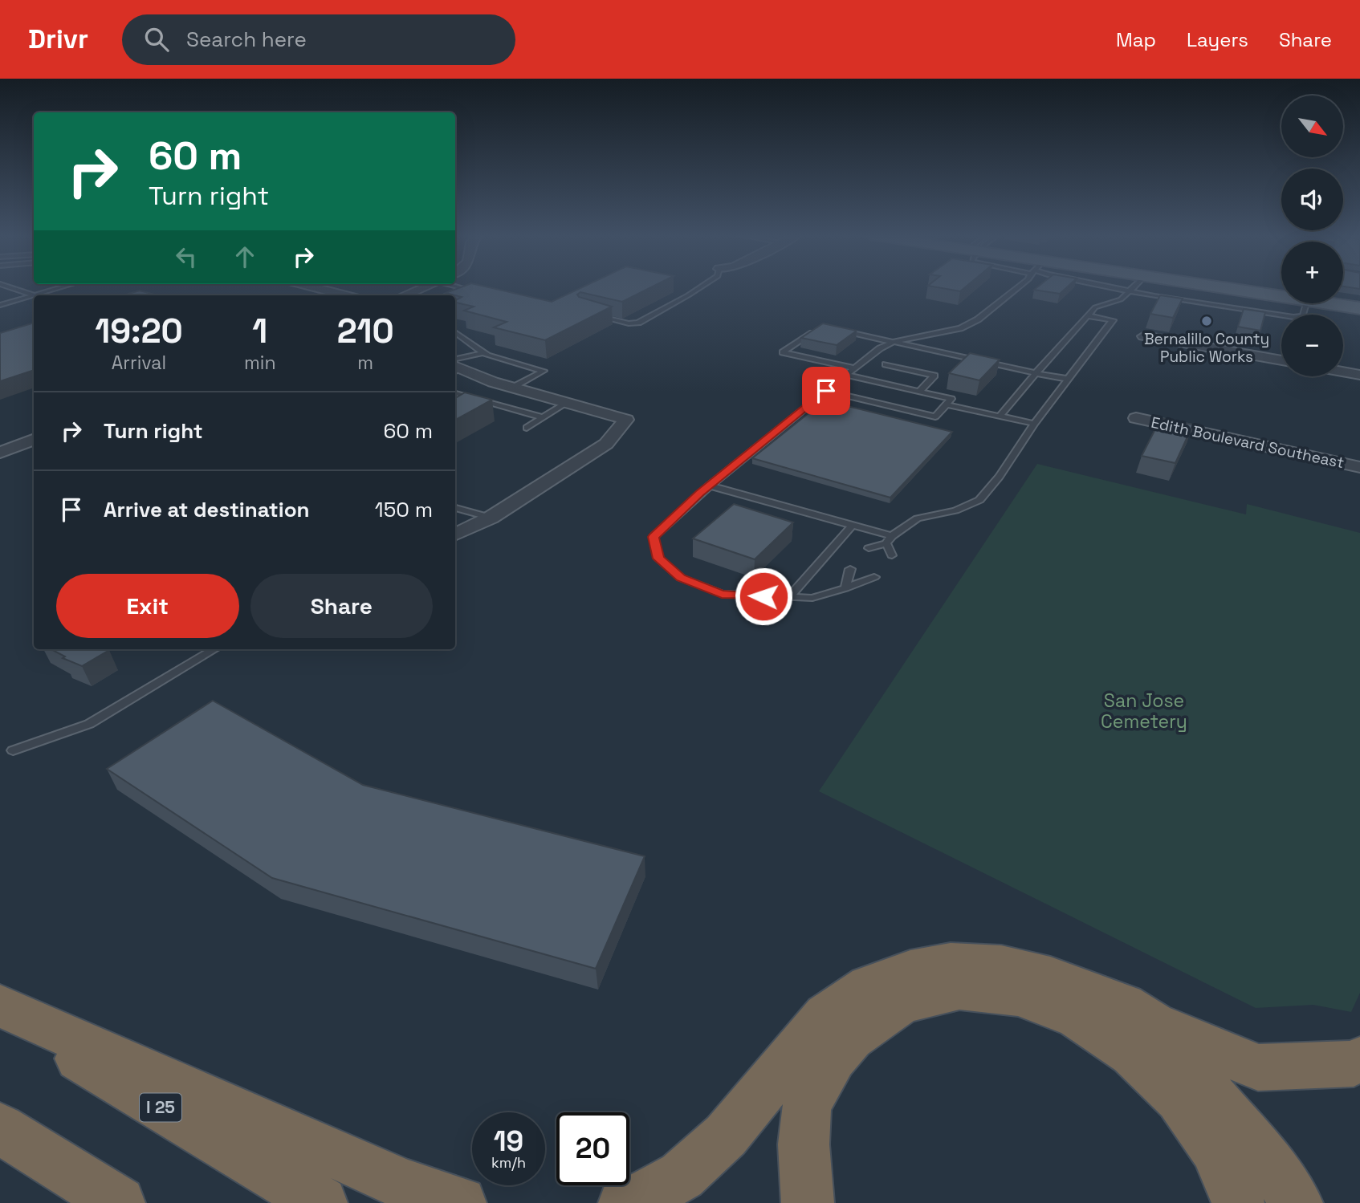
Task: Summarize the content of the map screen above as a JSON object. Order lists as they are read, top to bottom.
{
  "streets": {
    "highway": ["I 25"],
    "street": ["Edith Boulevard Southeast"]
  },
  "parks": ["San Jose Cemetery"],
  "places": ["Bernalillo County Public Works"],
  "north": "bottom right",
  "page": {
    "header": "Drivr",
    "search": "Search here",
    "nav": ["Map", "Layers", "Share"],
    "map_buttons": ["+", "−"],
    "turn": ["60 m", "Turn right"],
    "eta": [
      "19:20",
      "Arrival",
      "1",
      "min",
      "210",
      "m"
    ],
    "list": [
      {
        "name": "Turn right",
        "value": "60 m"
      },
      {
        "name": "Arrive at destination",
        "value": "150 m"
      }
    ],
    "buttons": ["Exit", "Share"],
    "speed": "19 km/h",
    "limit": "20"
  }
}
